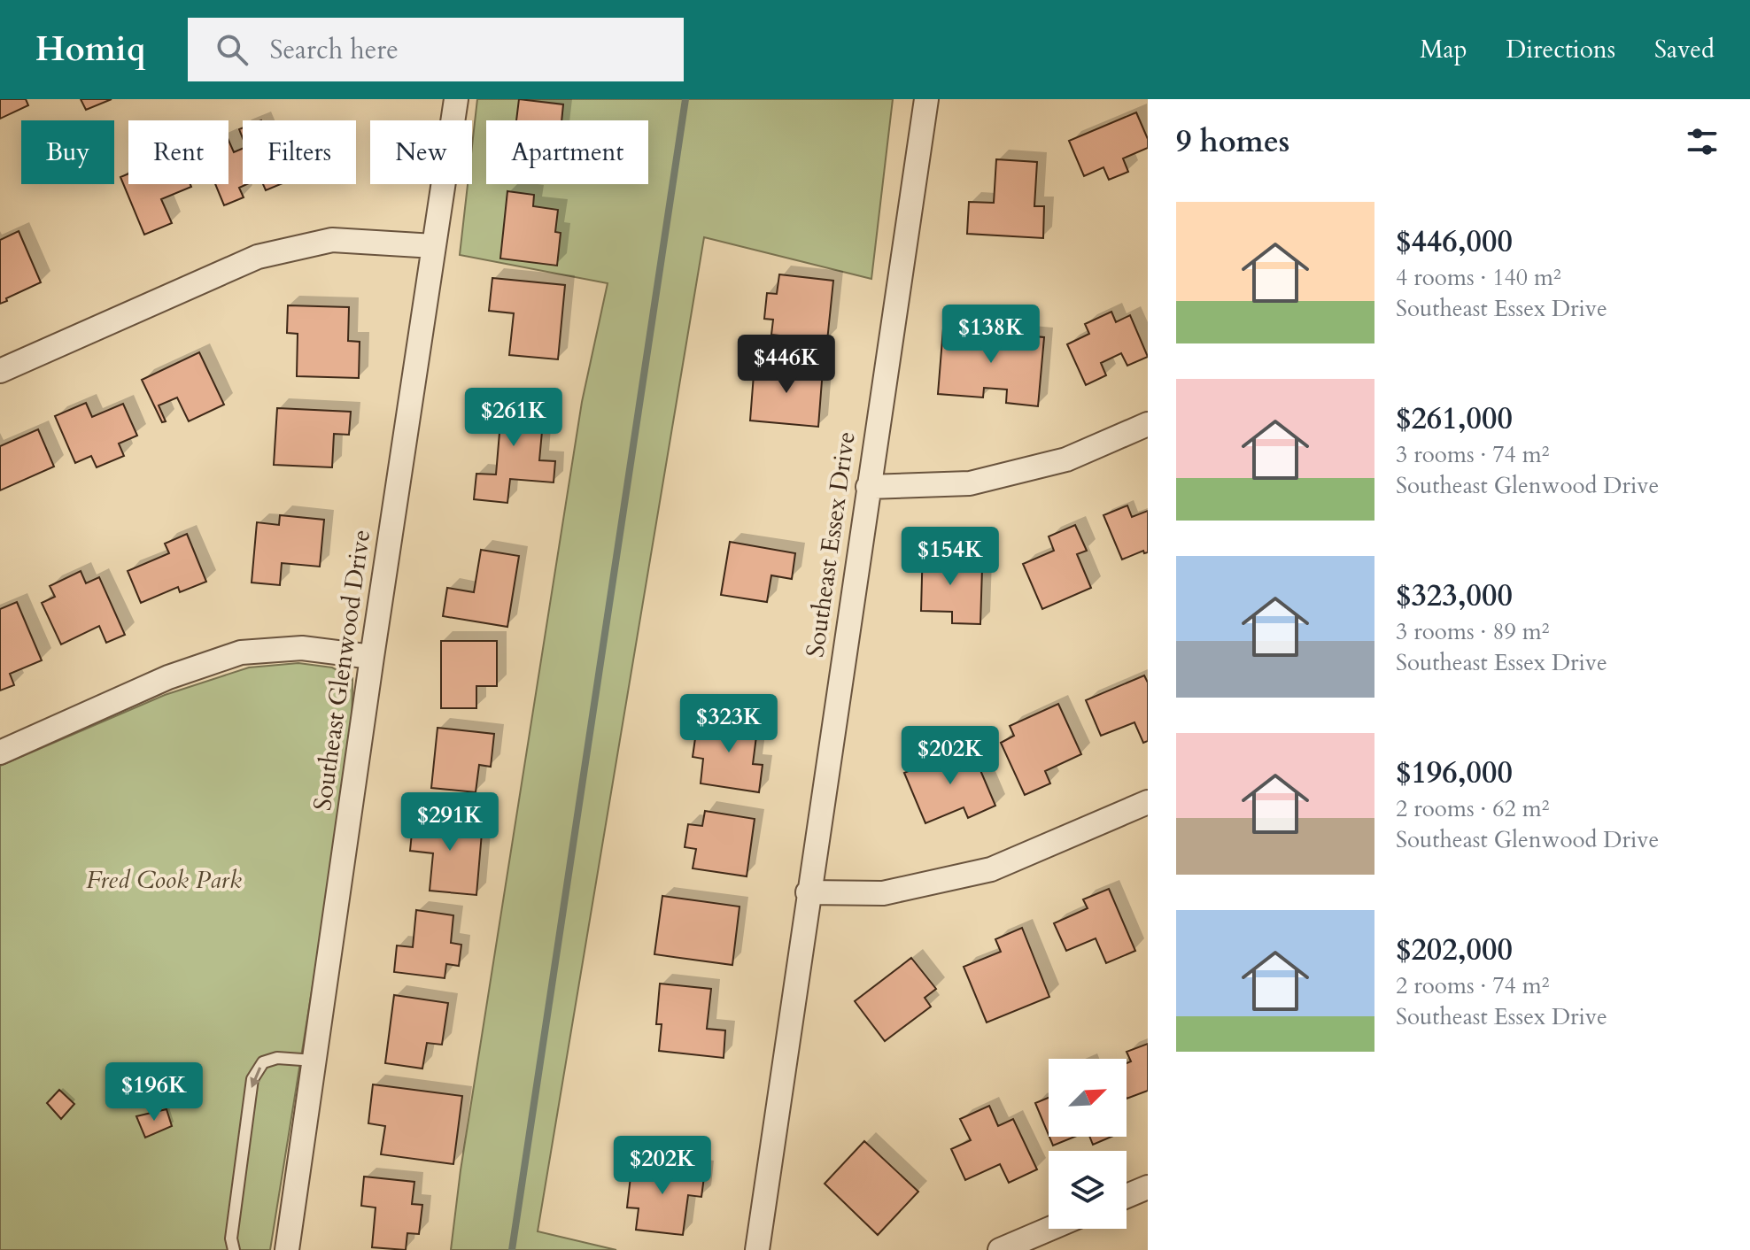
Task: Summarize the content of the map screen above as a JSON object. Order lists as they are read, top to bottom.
{
  "streets": {
    "street": ["Southeast Essex Drive", "Southeast Glenwood Drive"]
  },
  "parks": ["Fred Cook Park"],
  "north": "top right",
  "page": {
    "header": "Homiq",
    "search": "Search here",
    "nav": ["Map", "Directions", "Saved"],
    "heading": "9 homes",
    "chip": [
      "Buy",
      "Rent",
      "Filters",
      "New",
      "Apartment"
    ],
    "list": [
      {
        "name": "$446,000",
        "note": "4 rooms · 140 m² · Southeast Essex Drive"
      },
      {
        "name": "$261,000",
        "note": "3 rooms · 74 m² · Southeast Glenwood Drive"
      },
      {
        "name": "$323,000",
        "note": "3 rooms · 89 m² · Southeast Essex Drive"
      },
      {
        "name": "$196,000",
        "note": "2 rooms · 62 m² · Southeast Glenwood Drive"
      },
      {
        "name": "$202,000",
        "note": "2 rooms · 74 m² · Southeast Essex Drive"
      }
    ],
    "price": [
      "$138K",
      "$446K",
      "$261K",
      "$154K",
      "$323K",
      "$202K",
      "$291K",
      "$196K",
      "$202K"
    ]
  }
}
